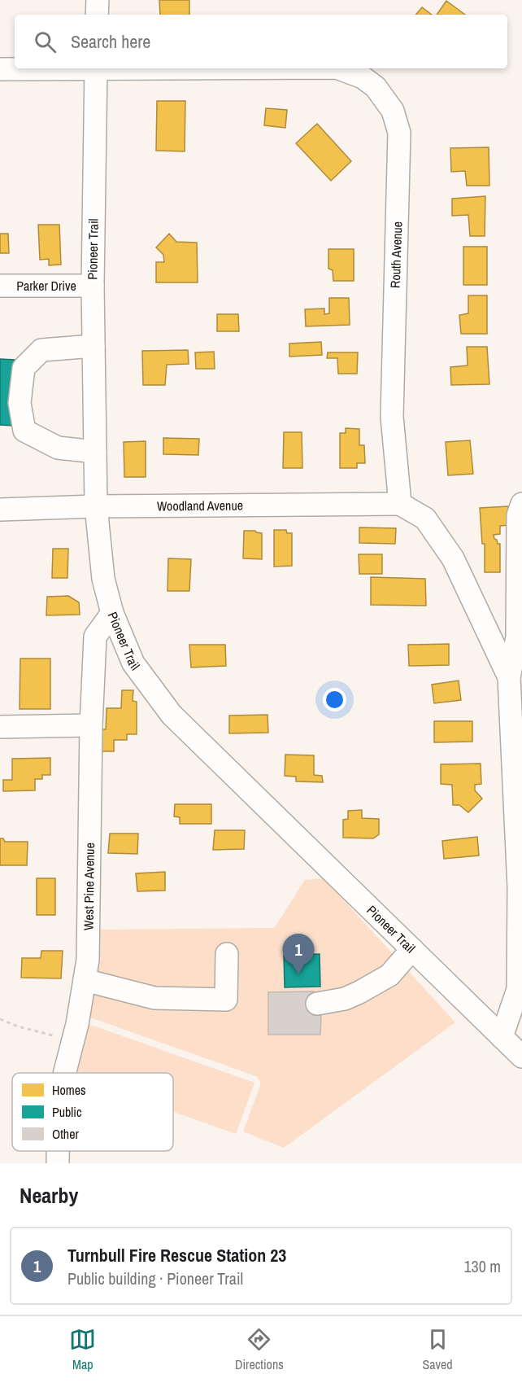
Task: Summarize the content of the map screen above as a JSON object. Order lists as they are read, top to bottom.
{
  "streets": {
    "street": [
      "Pioneer Trail",
      "Routh Avenue",
      "Parker Drive",
      "Woodland Avenue",
      "West Pine Avenue"
    ]
  },
  "crossings": [
    ["Pioneer Trail", "Parker Drive"],
    ["Pioneer Trail", "Woodland Avenue"],
    ["Pioneer Trail", "West Pine Avenue"],
    ["Routh Avenue", "Woodland Avenue"]
  ],
  "legend": ["Homes", "Public", "Other"],
  "page": {
    "search": "Search here",
    "pins": "1",
    "heading": "Nearby",
    "list": [
      {
        "mark": "1",
        "name": "Turnbull Fire Rescue Station 23",
        "note": "Public building · Pioneer Trail",
        "value": "130 m"
      }
    ],
    "nav": ["Map", "Directions", "Saved"]
  }
}
